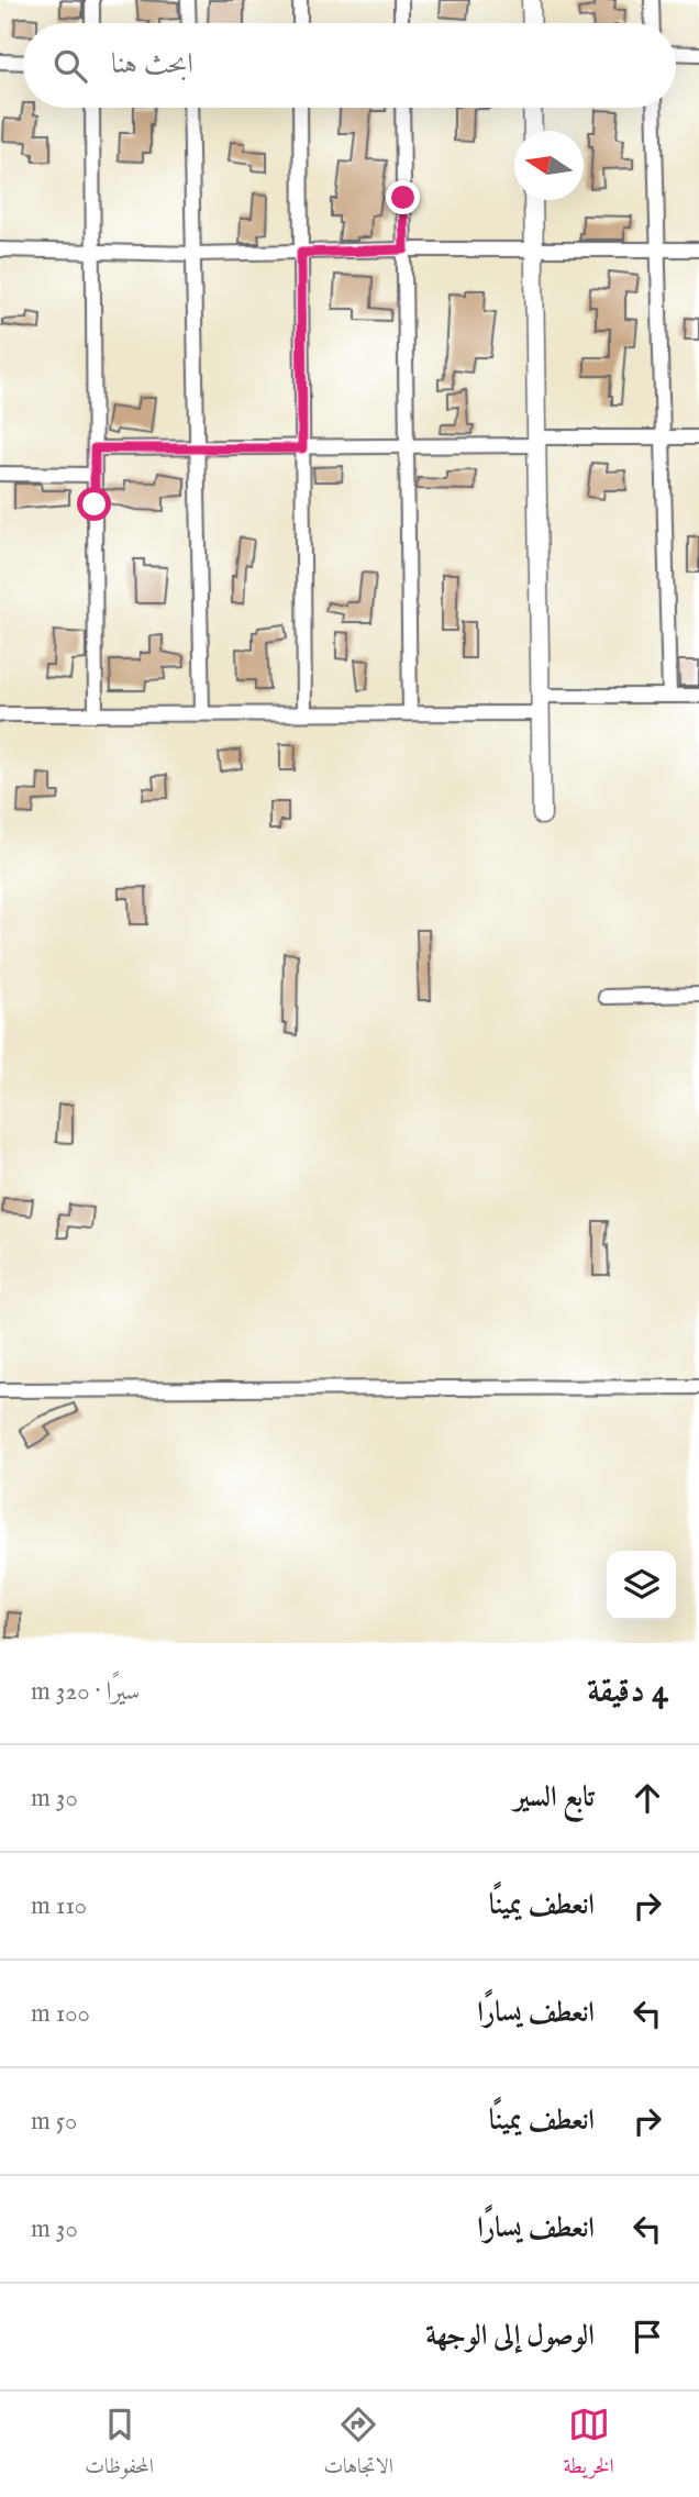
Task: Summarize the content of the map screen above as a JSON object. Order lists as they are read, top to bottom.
{
  "north": "left",
  "page": {
    "search": "ابحث هنا",
    "heading": ["4 دقيقة", "سيرًا · 320 m"],
    "list": [
      ["تابع السير", "30 m"],
      ["انعطف يمينًا", "110 m"],
      ["انعطف يسارًا", "100 m"],
      ["انعطف يمينًا", "50 m"],
      ["انعطف يسارًا", "30 m"],
      "الوصول إلى الوجهة"
    ],
    "nav": ["الخريطة", "الاتجاهات", "المحفوظات"]
  }
}
